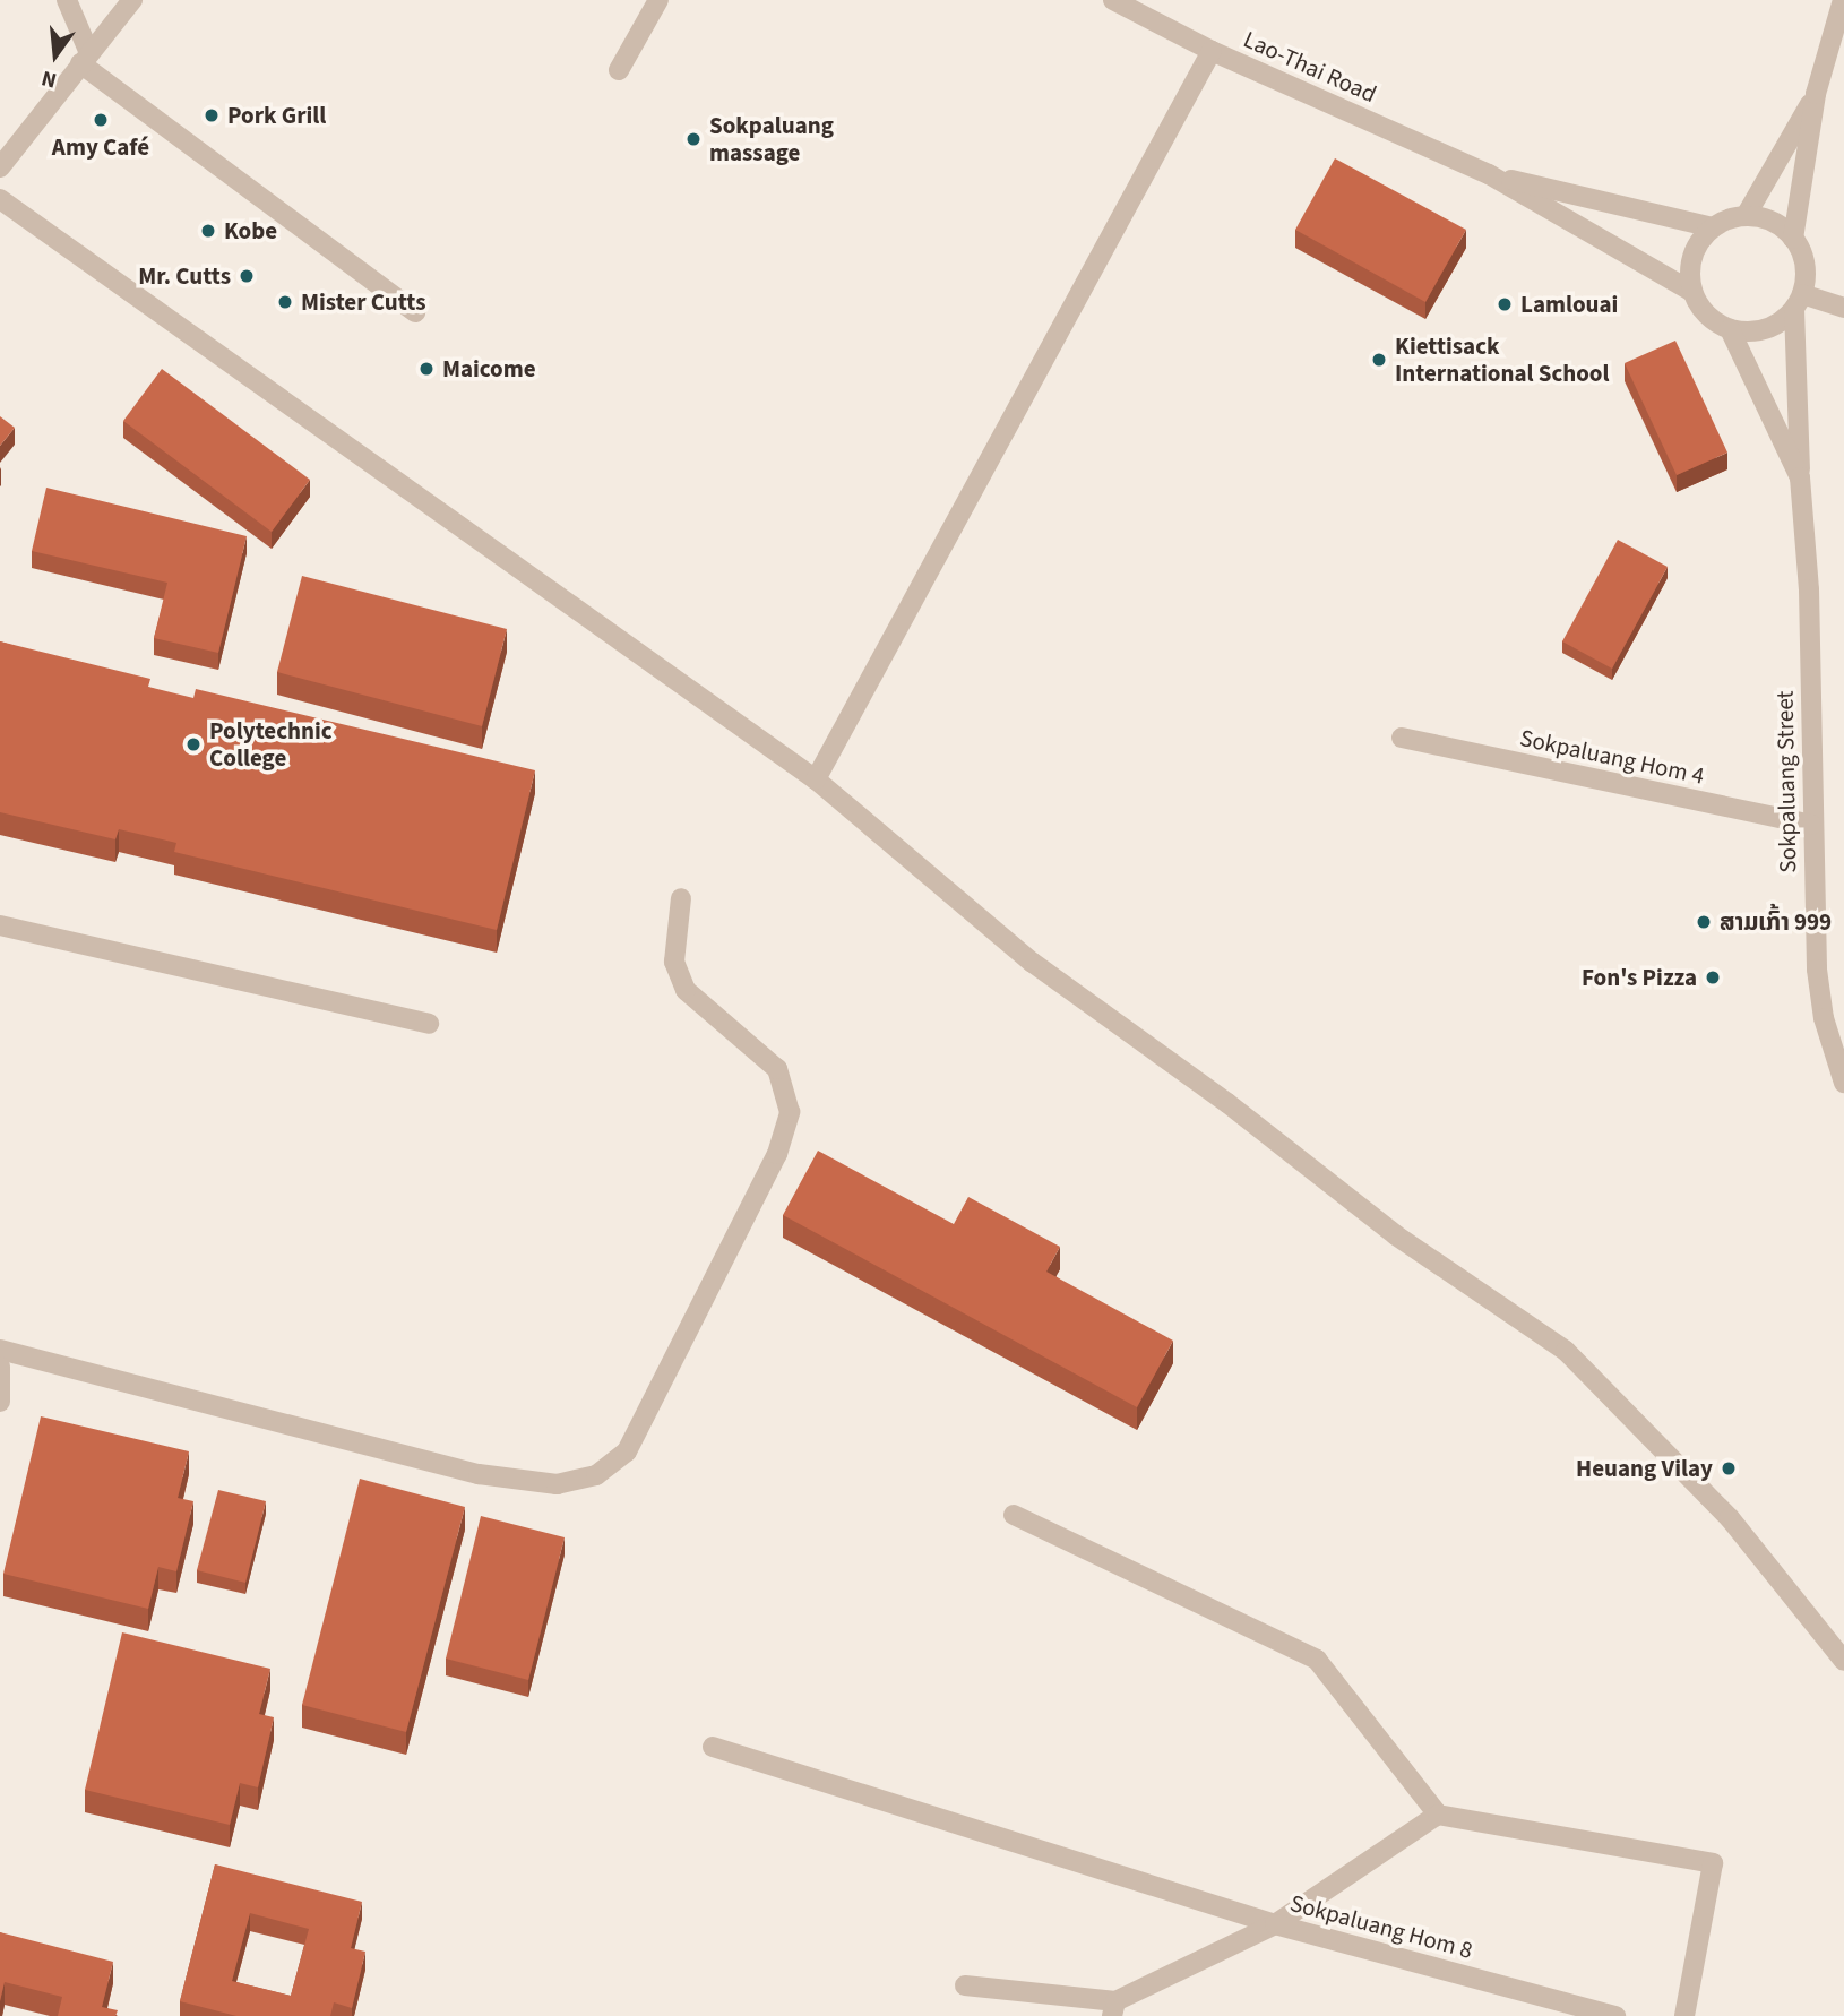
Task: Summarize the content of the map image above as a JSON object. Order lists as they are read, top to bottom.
{
  "streets": {
    "street": [
      "Lao-Thai Road",
      "Sokpaluang Hom 4",
      "Sokpaluang Street",
      "Sokpaluang Hom 8"
    ]
  },
  "crossings": [
    ["Lao-Thai Road", "Sokpaluang Street"],
    ["Sokpaluang Hom 4", "Sokpaluang Street"]
  ],
  "places": [
    "Pork Grill",
    "Amy Café",
    "Sokpaluang massage",
    "Kobe",
    "Mr. Cutts",
    "Mister Cutts",
    "Lamlouai",
    "Kiettisack International School",
    "Maicome",
    "Polytechnic College",
    "ສາມເກົ້າ 999",
    "Fon's Pizza",
    "Heuang Vilay"
  ],
  "north": "bottom"
}
